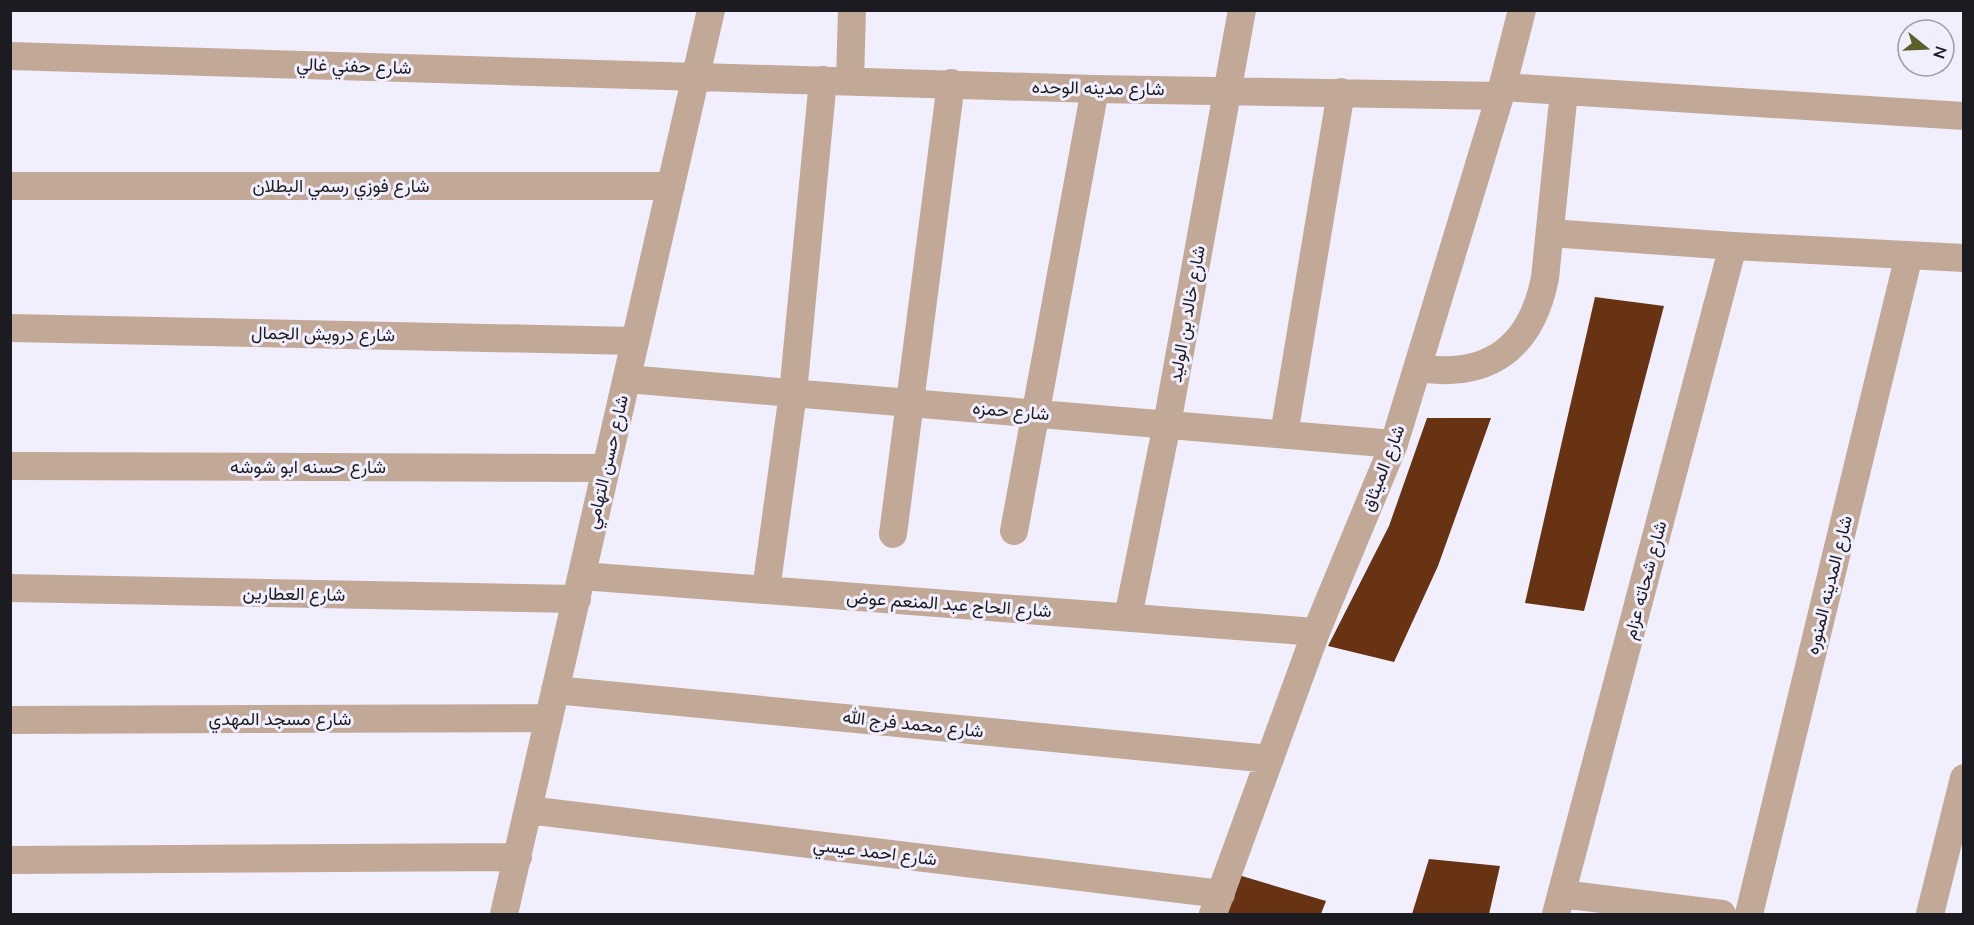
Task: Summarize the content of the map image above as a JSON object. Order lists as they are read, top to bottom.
{
  "streets": {
    "street": [
      "شارع حفني غالي",
      "شارع مدينه الوحده",
      "شارع فوزي رسمي البطلان",
      "شارع خالد بن الوليد",
      "شارع درويش الجمال",
      "شارع حمزه",
      "شارع حسن التهامي",
      "شارع حسنه ابو شوشه",
      "شارع الميثاق",
      "شارع شحاته عزام",
      "شارع المدينه المنوره",
      "شارع العطارين",
      "شارع الحاج عبد المنعم عوض",
      "شارع مسجد المهدي",
      "شارع محمد فرج الله",
      "شارع احمد عيسي"
    ]
  },
  "crossings": [
    ["شارع حفني غالي", "شارع مدينه الوحده"],
    ["شارع حفني غالي", "شارع حسن التهامي"],
    ["شارع مدينه الوحده", "شارع خالد بن الوليد"],
    ["شارع مدينه الوحده", "شارع حسن التهامي"],
    ["شارع مدينه الوحده", "شارع الميثاق"],
    ["شارع فوزي رسمي البطلان", "شارع حسن التهامي"],
    ["شارع خالد بن الوليد", "شارع حمزه"],
    ["شارع خالد بن الوليد", "شارع الحاج عبد المنعم عوض"],
    ["شارع درويش الجمال", "شارع حسن التهامي"],
    ["شارع حمزه", "شارع حسن التهامي"],
    ["شارع حمزه", "شارع الميثاق"],
    ["شارع حسن التهامي", "شارع حسنه ابو شوشه"],
    ["شارع حسن التهامي", "شارع العطارين"],
    ["شارع حسن التهامي", "شارع الحاج عبد المنعم عوض"],
    ["شارع حسن التهامي", "شارع مسجد المهدي"],
    ["شارع حسن التهامي", "شارع محمد فرج الله"],
    ["شارع حسن التهامي", "شارع احمد عيسي"],
    ["شارع الميثاق", "شارع الحاج عبد المنعم عوض"],
    ["شارع الميثاق", "شارع محمد فرج الله"],
    ["شارع الميثاق", "شارع احمد عيسي"],
    ["شارع العطارين", "شارع الحاج عبد المنعم عوض"]
  ],
  "north": "right"
}
